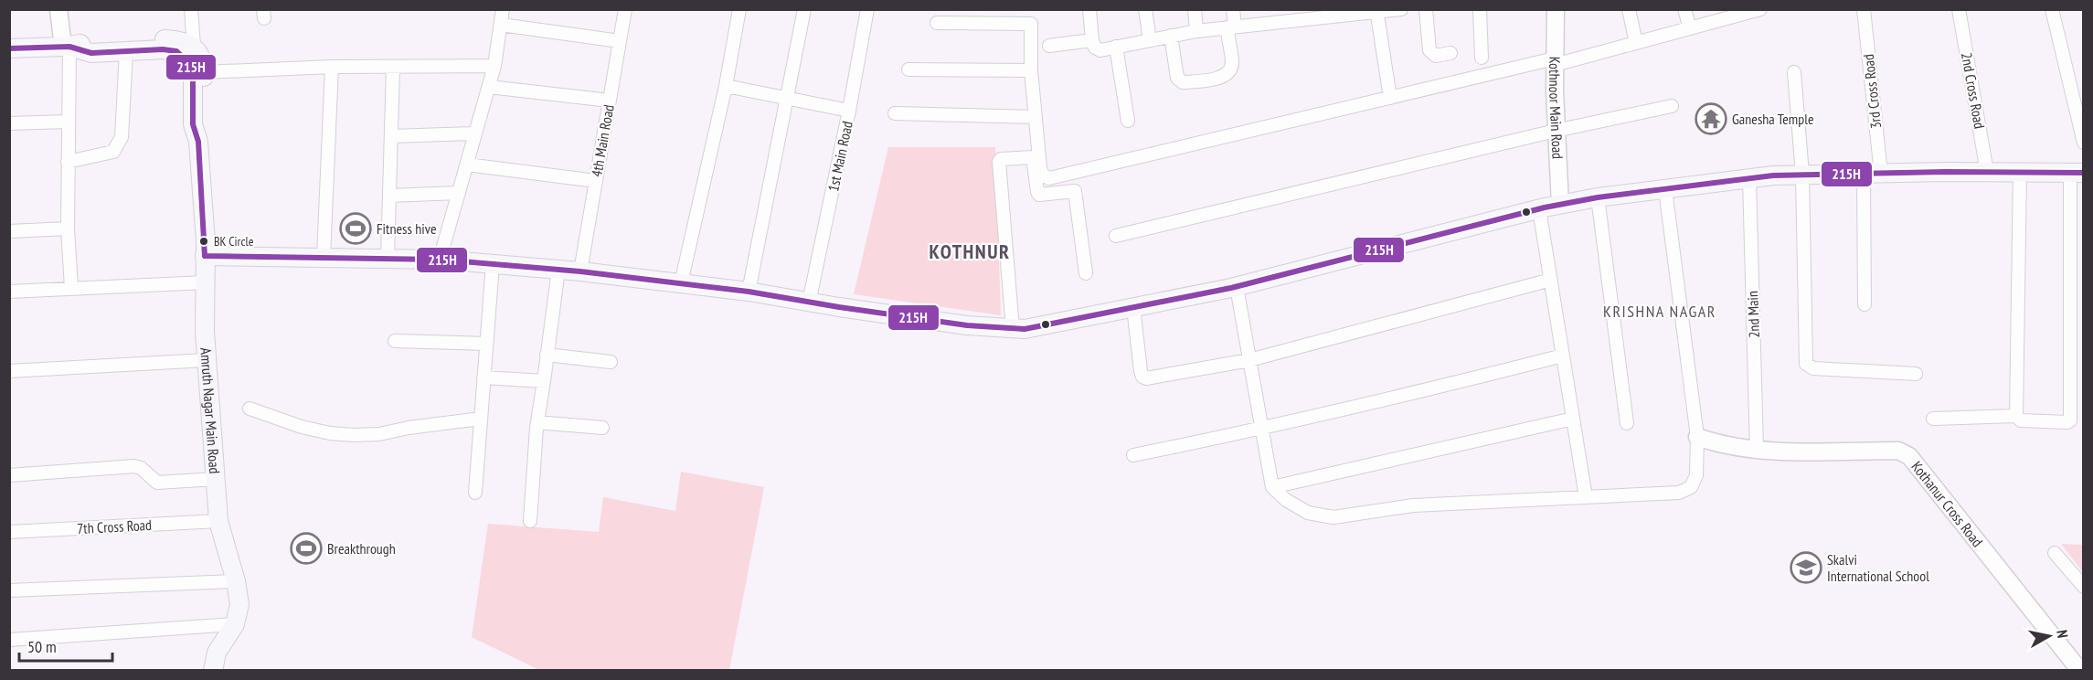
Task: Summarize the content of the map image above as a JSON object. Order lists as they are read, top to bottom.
{
  "streets": {
    "main road": ["Amruth Nagar Main Road"],
    "street": [
      "2nd Cross Road",
      "3rd Cross Road",
      "Kothnoor Main Road",
      "4th Main Road",
      "1st Main Road",
      "2nd Main",
      "Kothanur Cross Road",
      "7th Cross Road"
    ]
  },
  "crossings": [
    ["2nd Main", "Kothanur Cross Road"],
    ["Amruth Nagar Main Road", "7th Cross Road"]
  ],
  "districts": ["KOTHNUR", "KRISHNA NAGAR"],
  "places": {
    "temple": ["Ganesha Temple"],
    "sports": ["Fitness hive", "Breakthrough"],
    "other": ["BK Circle"],
    "school or university": ["Skalvi International School"]
  },
  "lines": ["transit line 215H"],
  "scale_bar": "50 m",
  "north": "right"
}
